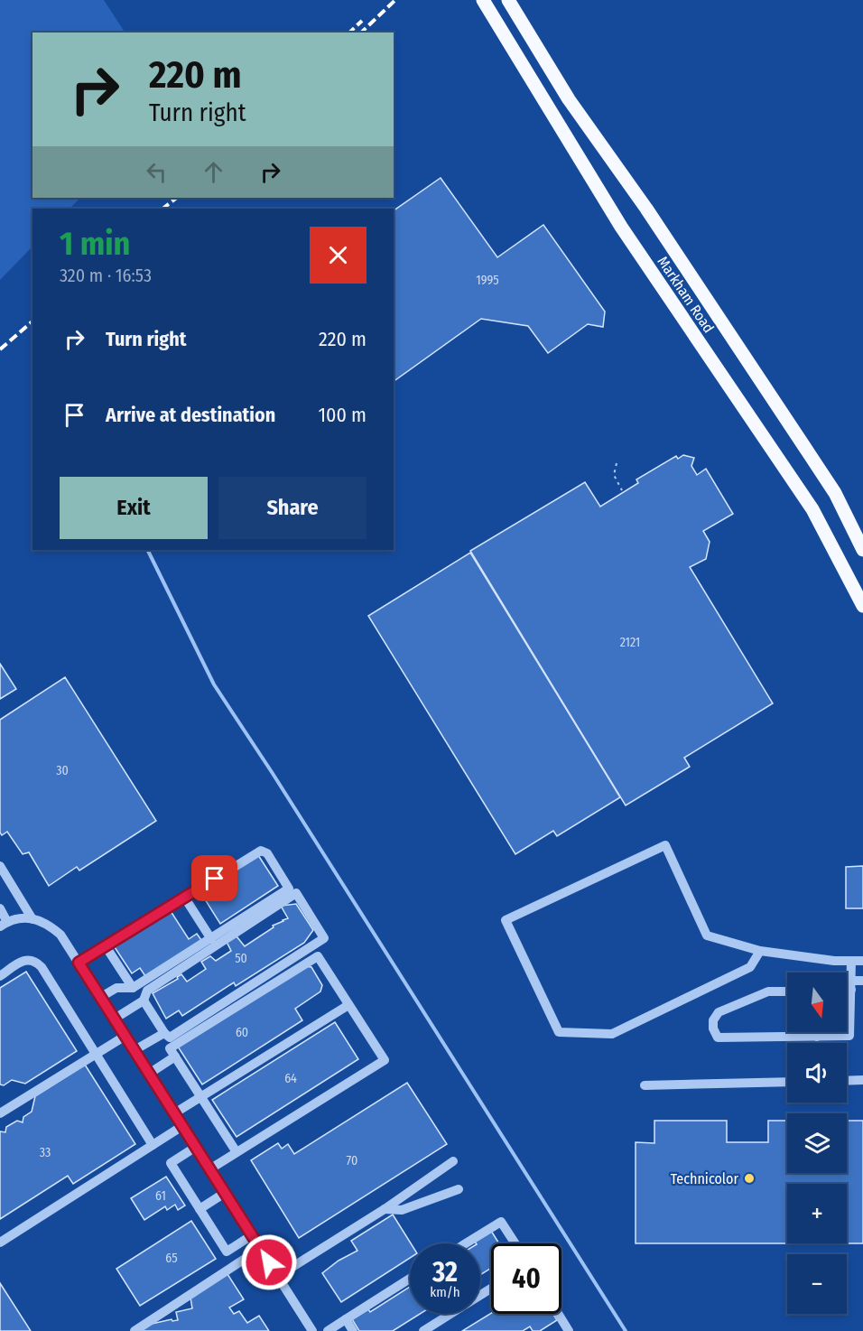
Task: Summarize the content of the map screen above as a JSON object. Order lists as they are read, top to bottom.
{
  "streets": {
    "main road": ["Markham Road"]
  },
  "places": ["Technicolor"],
  "house_numbers": [
    "1995",
    "2121",
    "30",
    "50",
    "60",
    "64",
    "33",
    "70",
    "61",
    "65"
  ],
  "north": "bottom",
  "page": {
    "turn": ["220 m", "Turn right"],
    "heading": ["1 min", "320 m · 16:53"],
    "list": [
      {
        "name": "Turn right",
        "value": "220 m"
      },
      {
        "name": "Arrive at destination",
        "value": "100 m"
      }
    ],
    "buttons": ["Exit", "Share"],
    "map_buttons": ["+", "−"],
    "speed": "32 km/h",
    "limit": "40"
  }
}
